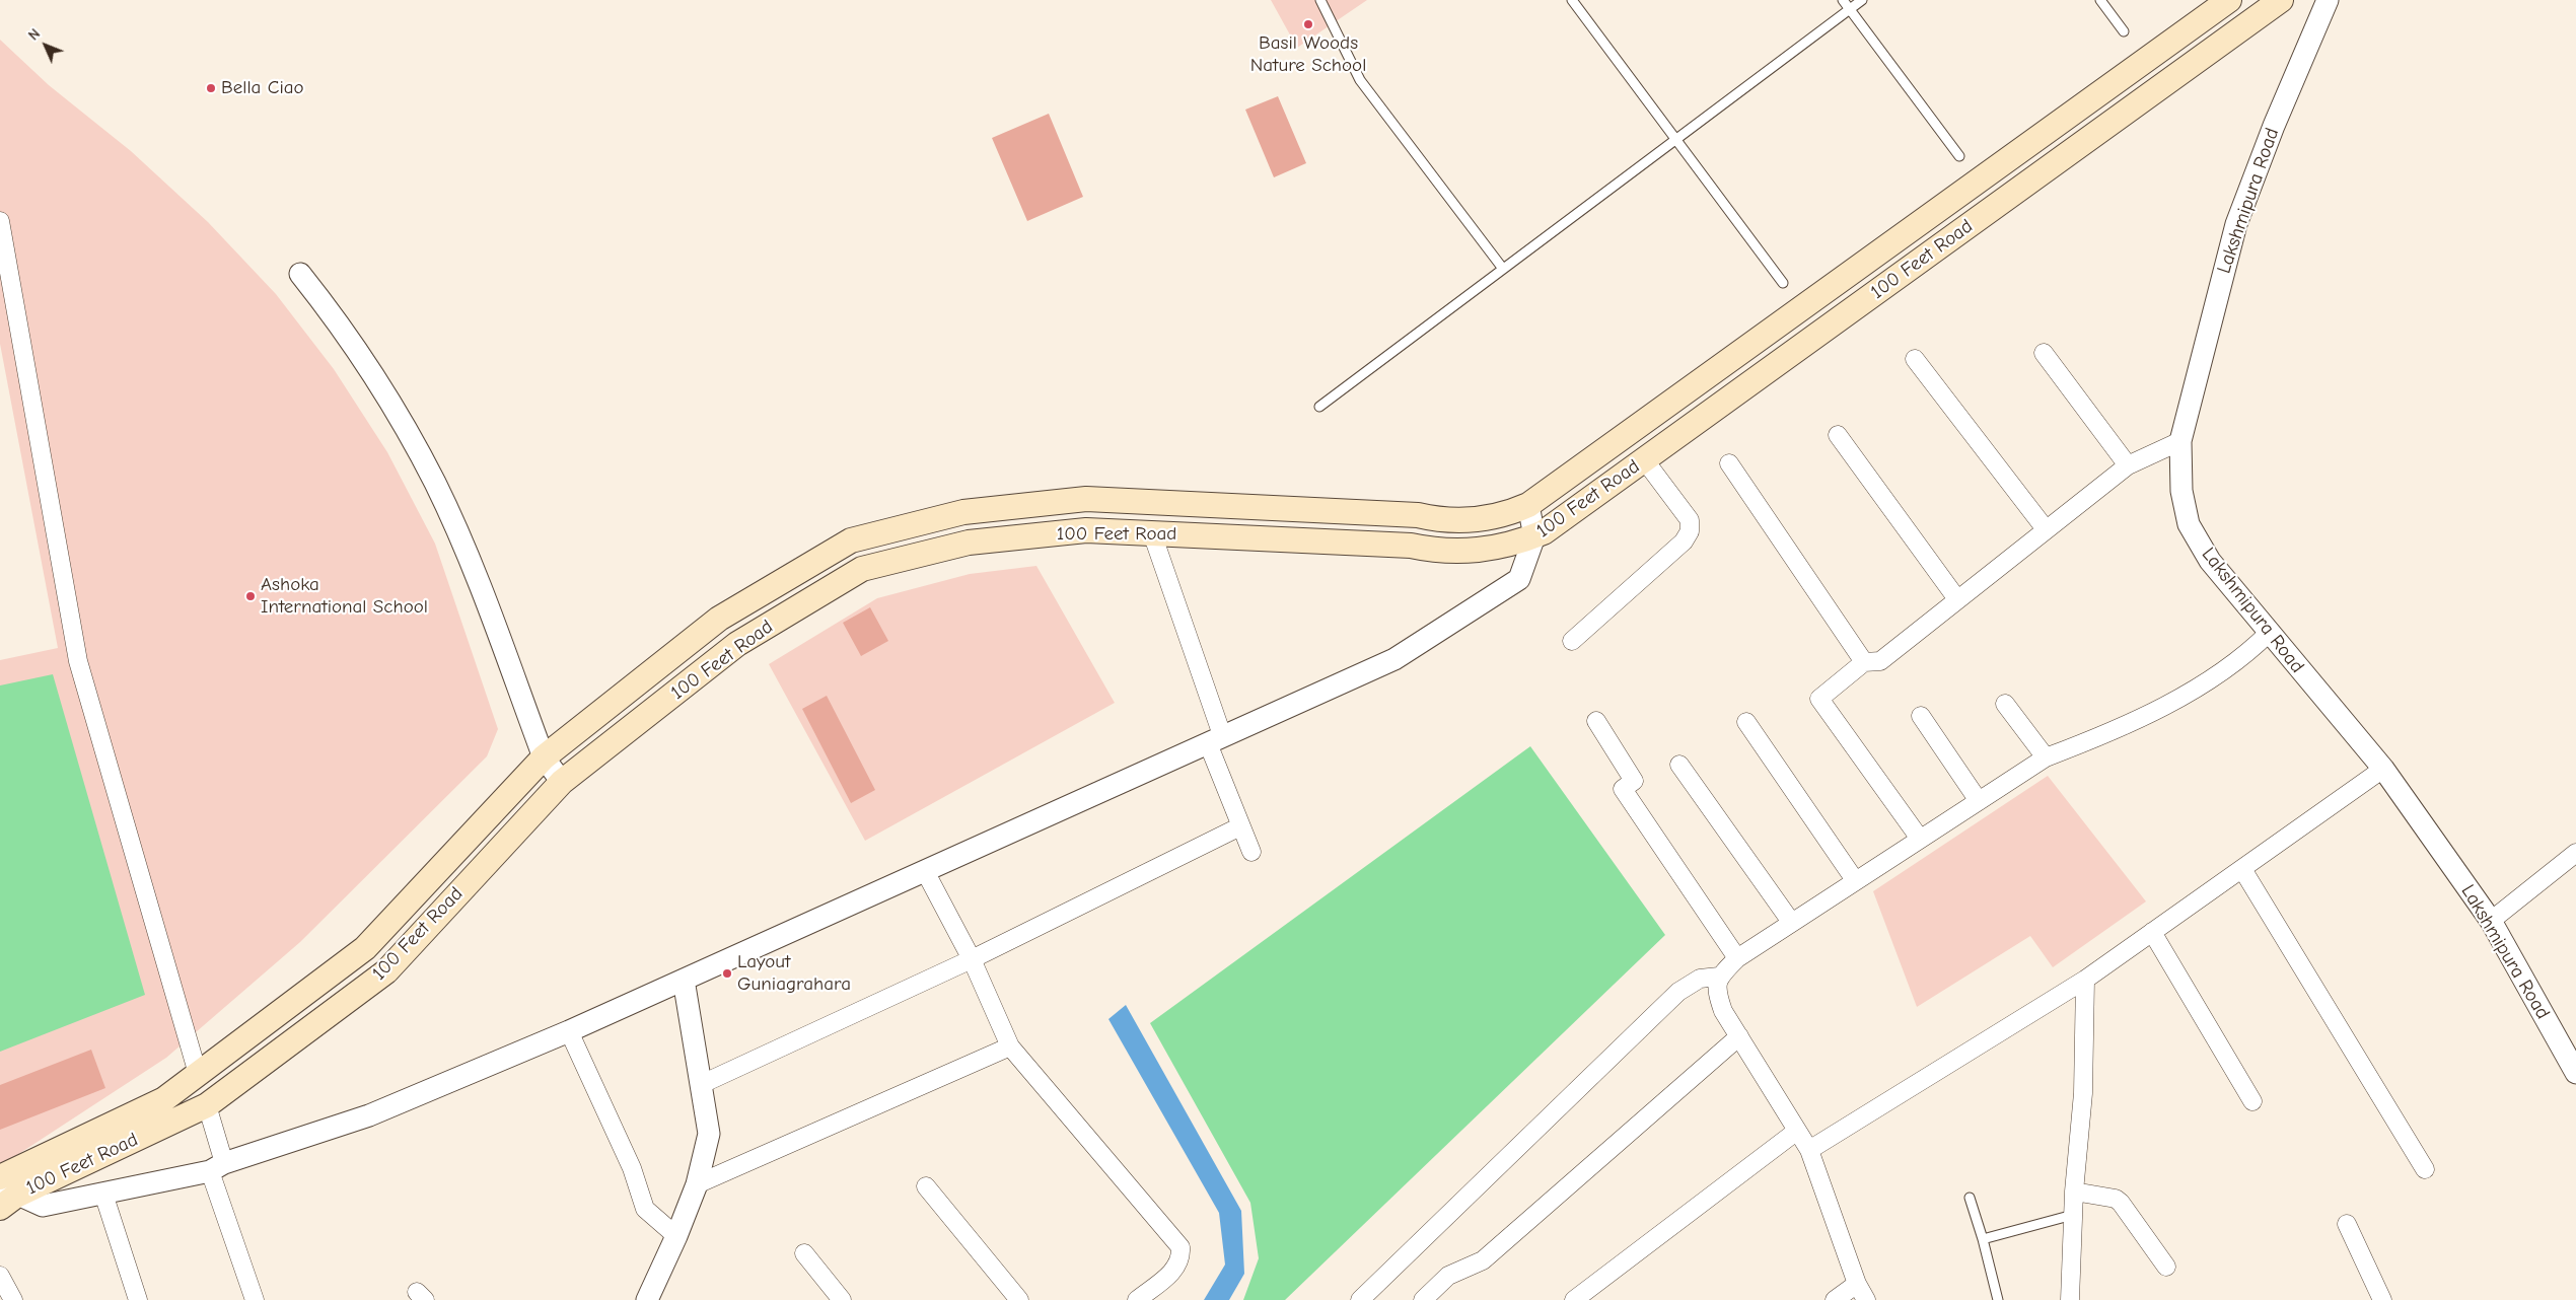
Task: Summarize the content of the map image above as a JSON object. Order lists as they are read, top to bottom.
{
  "streets": {
    "main road": ["100 Feet Road"],
    "street": ["Lakshmipura Road"]
  },
  "places": [
    "Basil Woods Nature School",
    "Bella Ciao",
    "Ashoka International School",
    "Layout Guniagrahara"
  ],
  "north": "top left"
}
